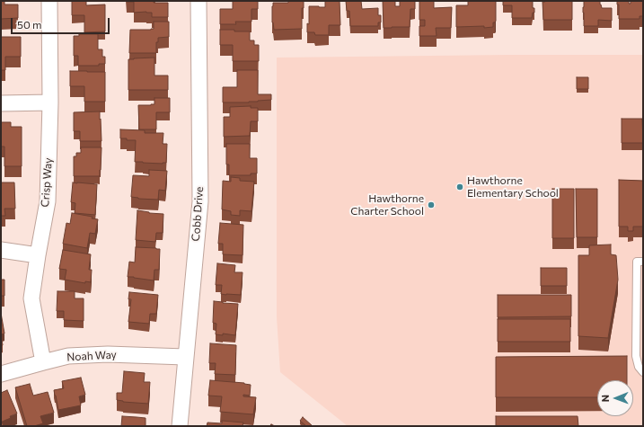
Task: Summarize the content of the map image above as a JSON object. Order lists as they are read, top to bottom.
{
  "streets": {
    "street": ["Crisp Way", "Cobb Drive", "Noah Way"]
  },
  "crossings": [
    ["Crisp Way", "Noah Way"],
    ["Cobb Drive", "Noah Way"]
  ],
  "places": ["Hawthorne Elementary School", "Hawthorne Charter School"],
  "scale_bar": "50 m",
  "north": "left"
}
